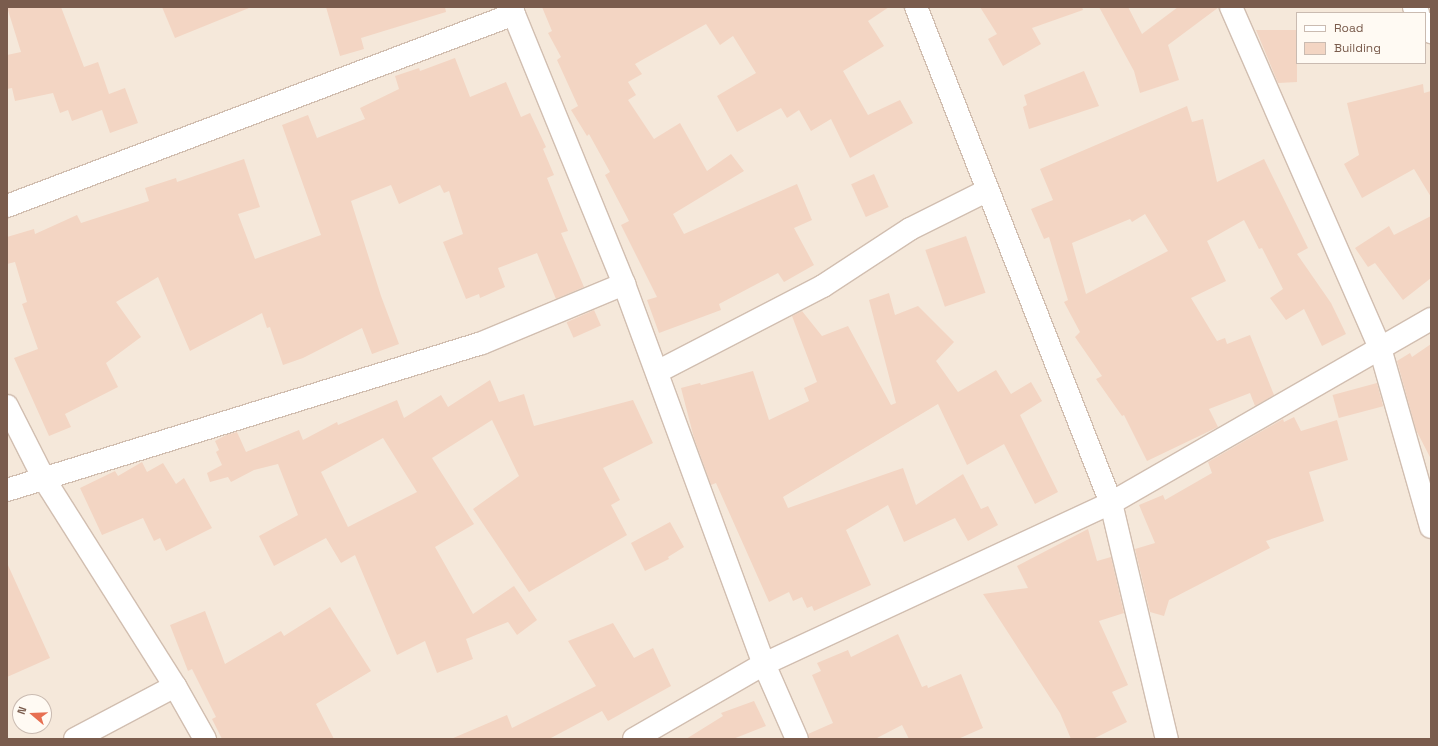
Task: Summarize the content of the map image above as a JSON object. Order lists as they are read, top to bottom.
{
  "legend": ["Road", "Building"],
  "north": "left"
}
